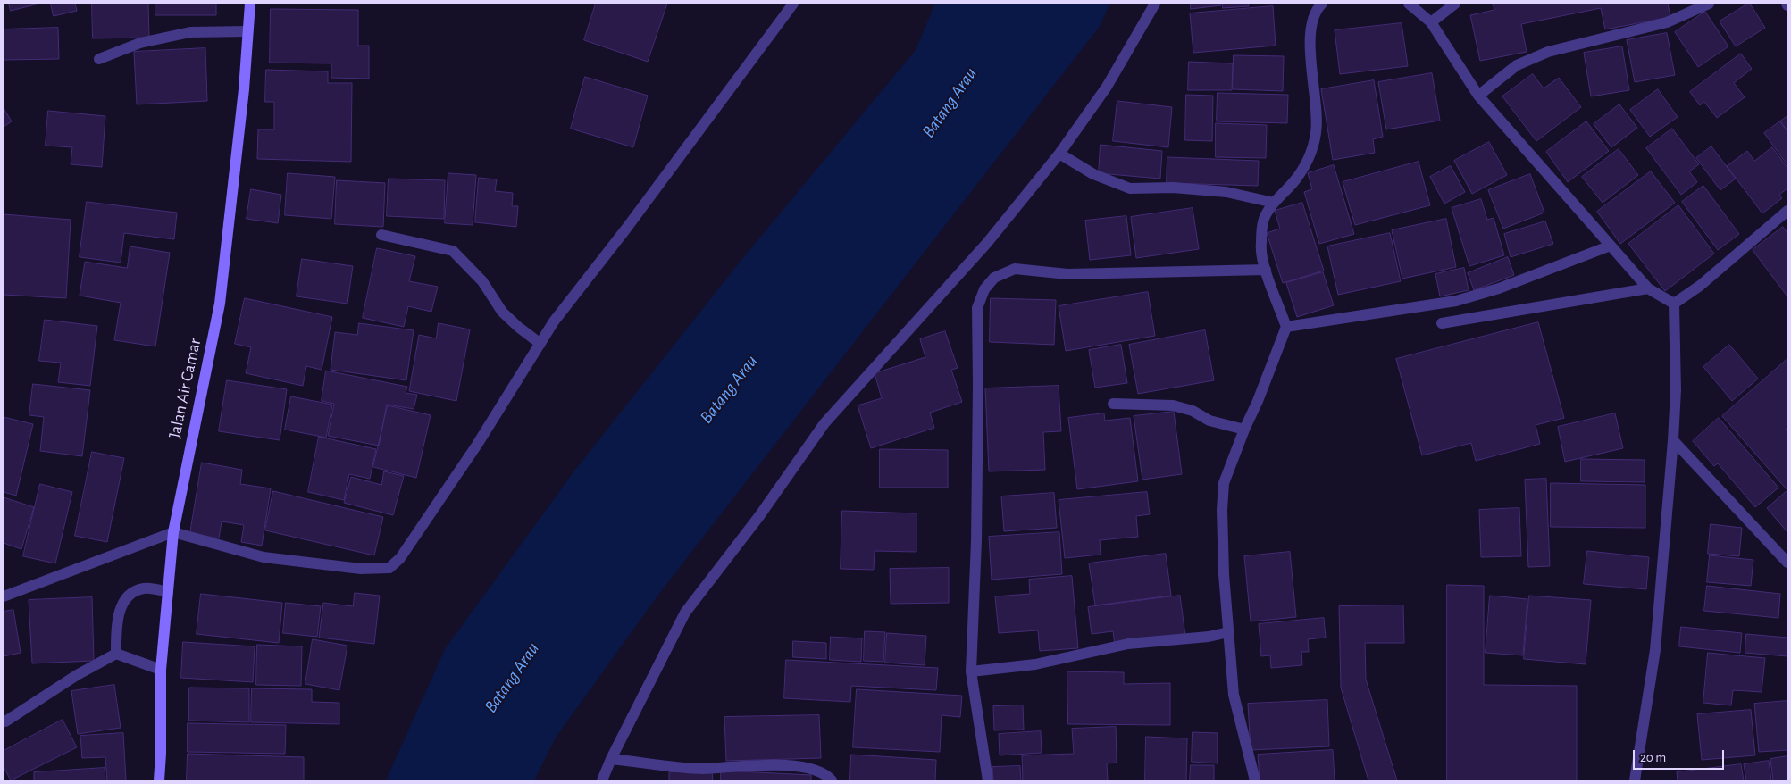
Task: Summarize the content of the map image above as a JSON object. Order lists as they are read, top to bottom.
{
  "streets": {
    "main road": ["Jalan Air Camar"]
  },
  "water": ["Batang Arau"],
  "scale_bar": "20 m"
}
